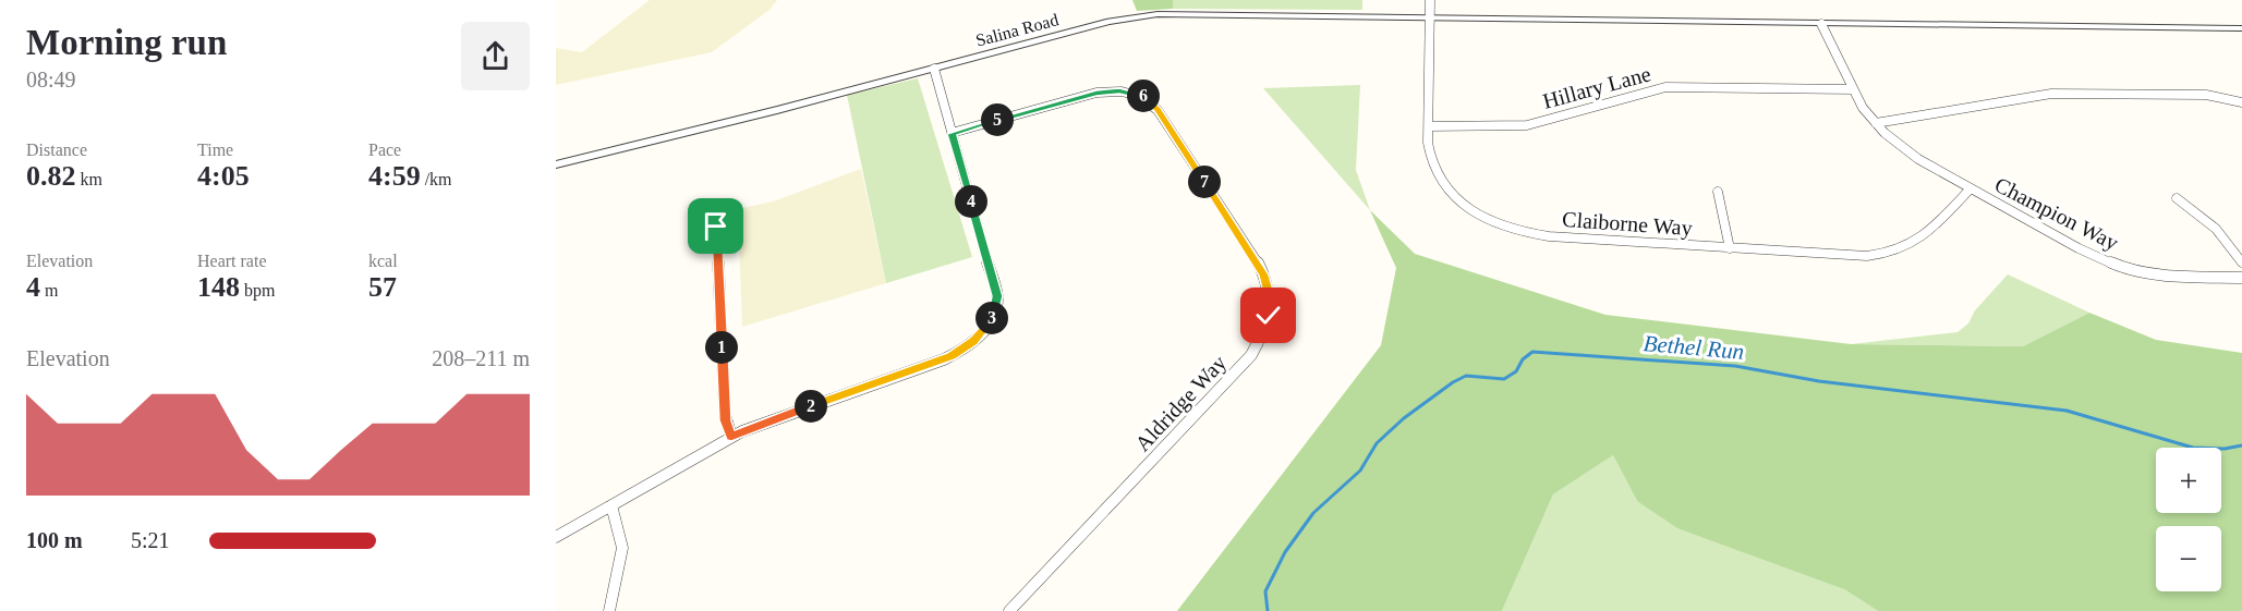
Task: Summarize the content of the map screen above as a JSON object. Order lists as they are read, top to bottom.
{
  "streets": {
    "street": [
      "Salina Road",
      "Hillary Lane",
      "Champion Way",
      "Claiborne Way",
      "Aldridge Way"
    ]
  },
  "crossings": [
    ["Salina Road", "Champion Way"],
    ["Salina Road", "Claiborne Way"],
    ["Hillary Lane", "Champion Way"],
    ["Hillary Lane", "Claiborne Way"],
    ["Champion Way", "Claiborne Way"]
  ],
  "water": ["Bethel Run"],
  "page": {
    "heading": ["Morning run", "08:49"],
    "pins": [
      "6",
      "5",
      "7",
      "4",
      "3",
      "1",
      "2"
    ],
    "stats": [
      ["Distance", "0.82 km"],
      ["Time", "4:05"],
      ["Pace", "4:59 /km"],
      ["Elevation", "4 m"],
      ["Heart rate", "148 bpm"],
      ["kcal", "57"]
    ],
    "chart": ["Elevation", "208–211 m"],
    "map_buttons": ["+", "−"],
    "list": [
      {
        "name": "100 m",
        "note": "5:21"
      }
    ]
  }
}
